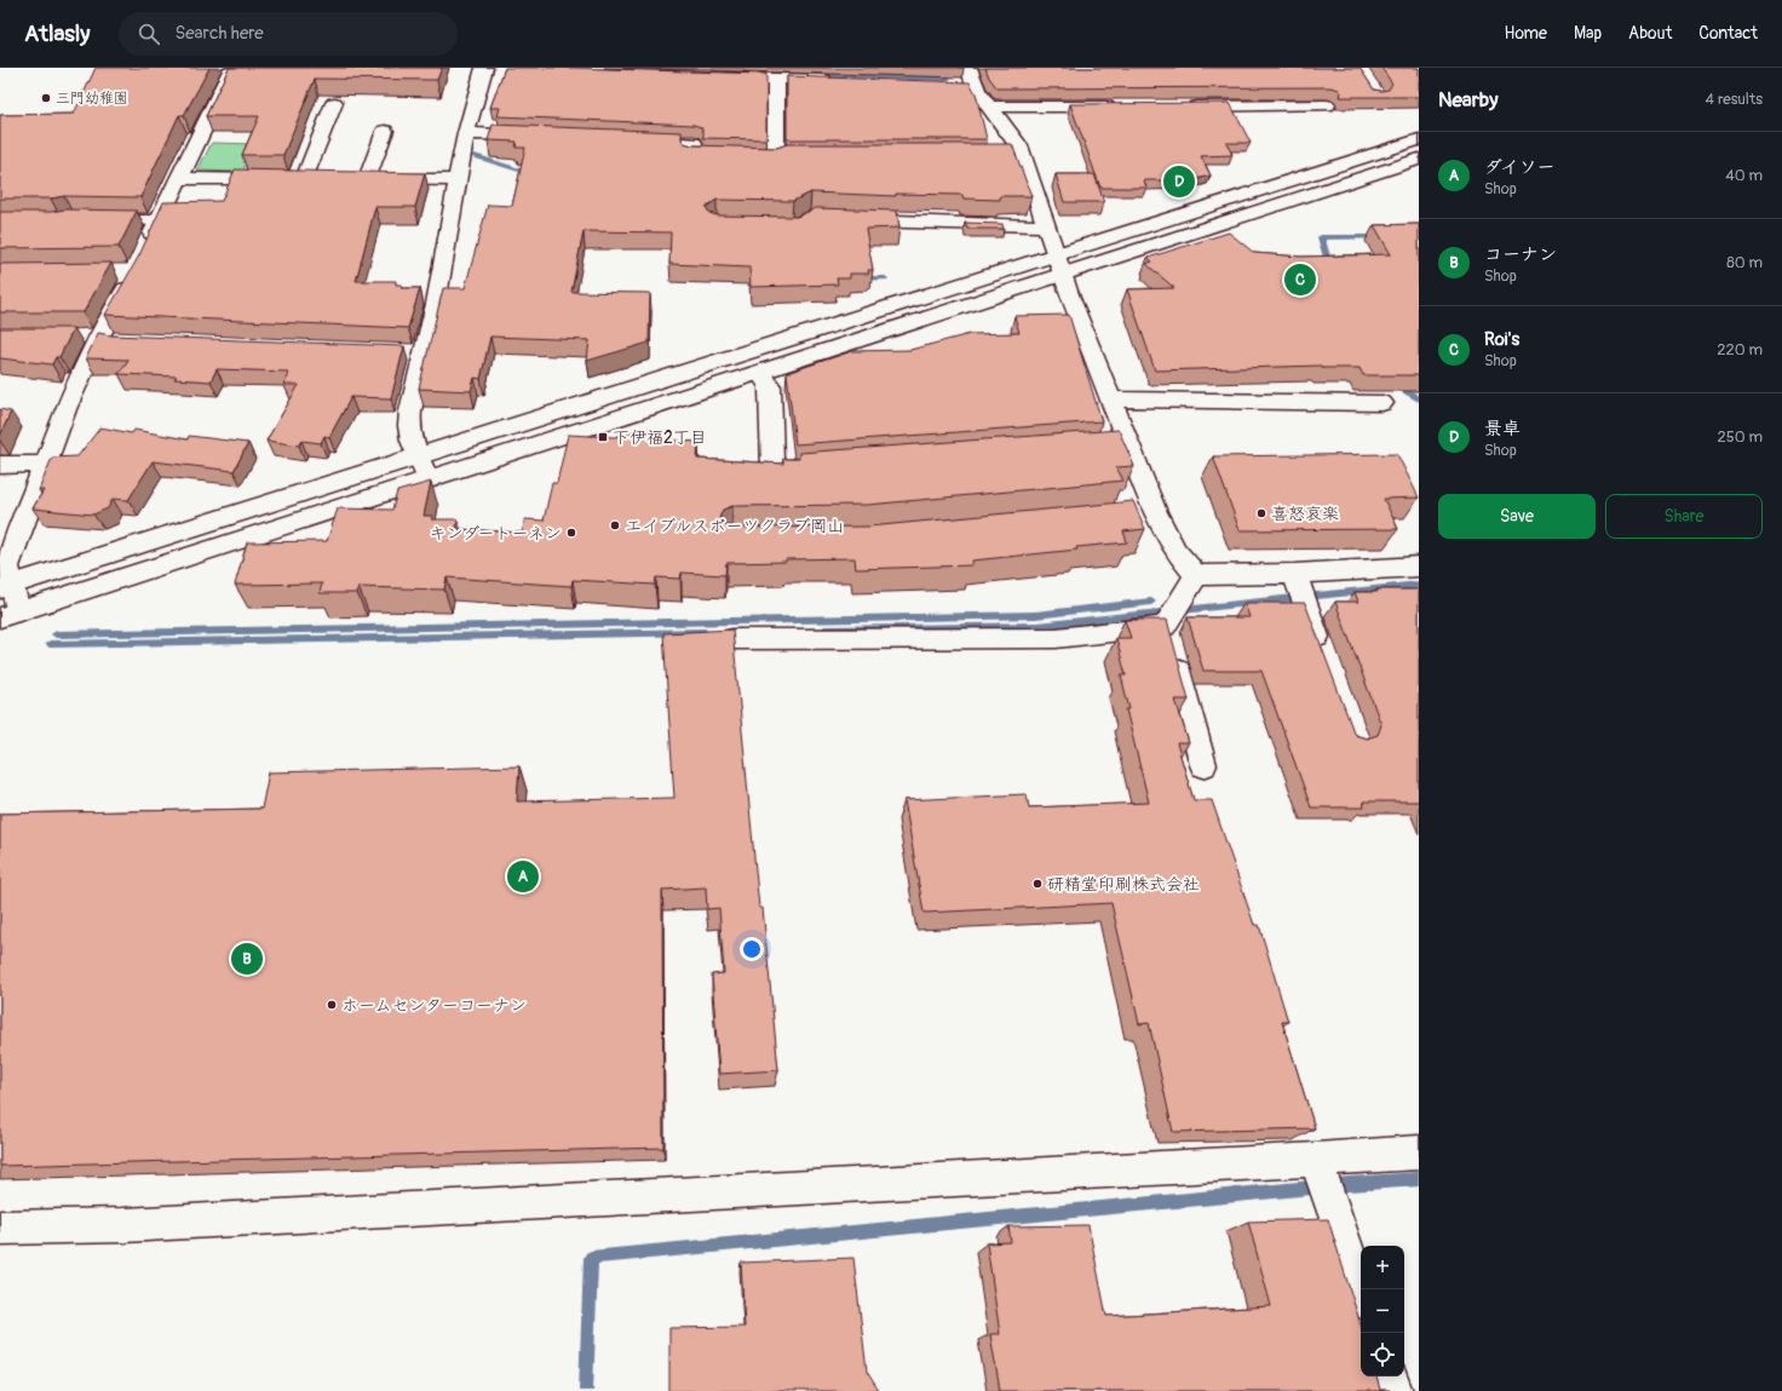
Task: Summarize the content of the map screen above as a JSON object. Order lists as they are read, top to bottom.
{
  "places": {
    "other": [
      "三門幼稚園",
      "喜怒哀楽",
      "エイブルスポーツクラブ岡山",
      "キンダートーネン",
      "研精堂印刷株式会社",
      "ホームセンターコーナン"
    ],
    "transit": ["下伊福2丁目"]
  },
  "page": {
    "header": "Atlasly",
    "search": "Search here",
    "nav": [
      "Home",
      "Map",
      "About",
      "Contact"
    ],
    "heading": ["Nearby", "4 results"],
    "list": [
      {
        "mark": "A",
        "name": "ダイソー",
        "note": "Shop",
        "value": "40 m"
      },
      {
        "mark": "B",
        "name": "コーナン",
        "note": "Shop",
        "value": "80 m"
      },
      {
        "mark": "C",
        "name": "Roi's",
        "note": "Shop",
        "value": "220 m"
      },
      {
        "mark": "D",
        "name": "景卓",
        "note": "Shop",
        "value": "250 m"
      }
    ],
    "pins": [
      "D",
      "C",
      "A",
      "B"
    ],
    "buttons": ["Save", "Share"],
    "map_buttons": ["+", "−"]
  }
}
